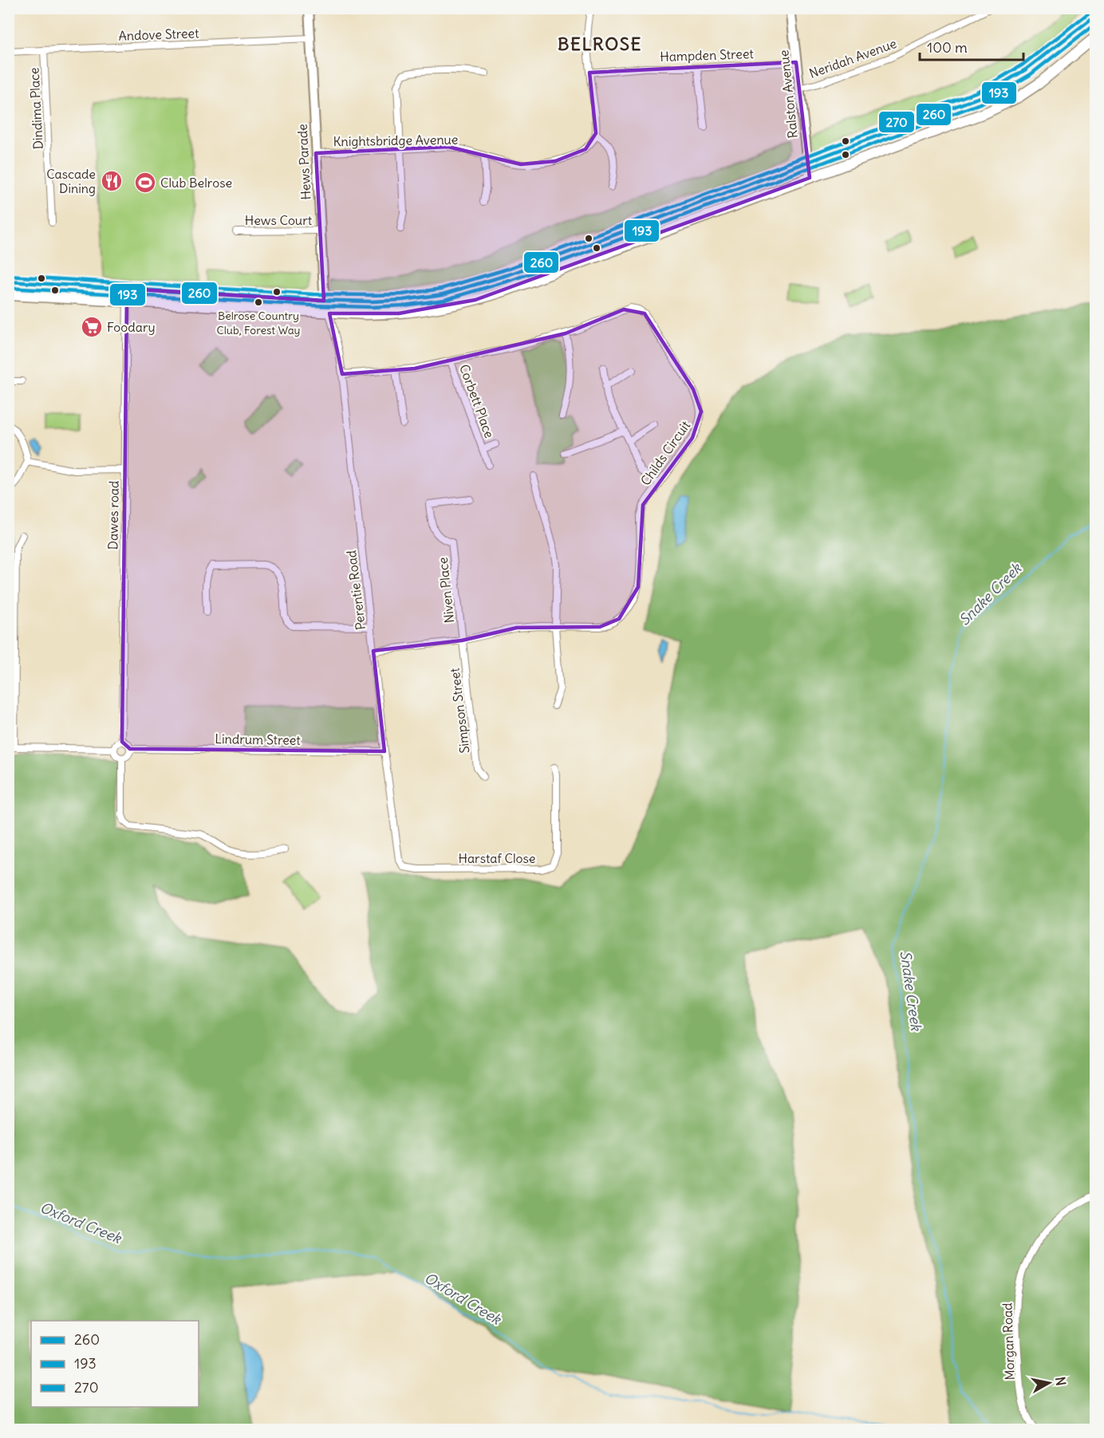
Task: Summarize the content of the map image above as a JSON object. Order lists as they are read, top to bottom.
{
  "streets": {
    "street": [
      "Andove Street",
      "Hampden Street",
      "Neridah Avenue",
      "Ralston Avenue",
      "Dindima Place",
      "Knightsbridge Avenue",
      "Hews Parade",
      "Hews Court",
      "Corbett Place",
      "Childs Circuit",
      "Dawes road",
      "Perentie Road",
      "Niven Place",
      "Simpson Street",
      "Lindrum Street",
      "Harstaf Close",
      "Morgan Road"
    ]
  },
  "crossings": [
    ["Andove Street", "Dindima Place"],
    ["Andove Street", "Hews Parade"],
    ["Hampden Street", "Ralston Avenue"],
    ["Neridah Avenue", "Ralston Avenue"],
    ["Knightsbridge Avenue", "Hews Parade"],
    ["Hews Parade", "Hews Court"],
    ["Hews Parade", "Perentie Road"],
    ["Corbett Place", "Childs Circuit"],
    ["Childs Circuit", "Perentie Road"],
    ["Childs Circuit", "Niven Place"],
    ["Childs Circuit", "Simpson Street"],
    ["Dawes road", "Lindrum Street"],
    ["Perentie Road", "Lindrum Street"],
    ["Perentie Road", "Harstaf Close"],
    ["Niven Place", "Simpson Street"]
  ],
  "districts": ["BELROSE"],
  "water": ["Snake Creek", "Oxford Creek"],
  "places": {
    "restaurant": ["Cascade Dining"],
    "sports": ["Club Belrose"],
    "other": ["Belrose Country Club, Forest Way"],
    "supermarket": ["Foodary"]
  },
  "lines": ["transit line 270", "transit line 260", "transit line 193"],
  "legend": ["260", "193", "270"],
  "scale_bar": "100 m",
  "north": "right"
}
